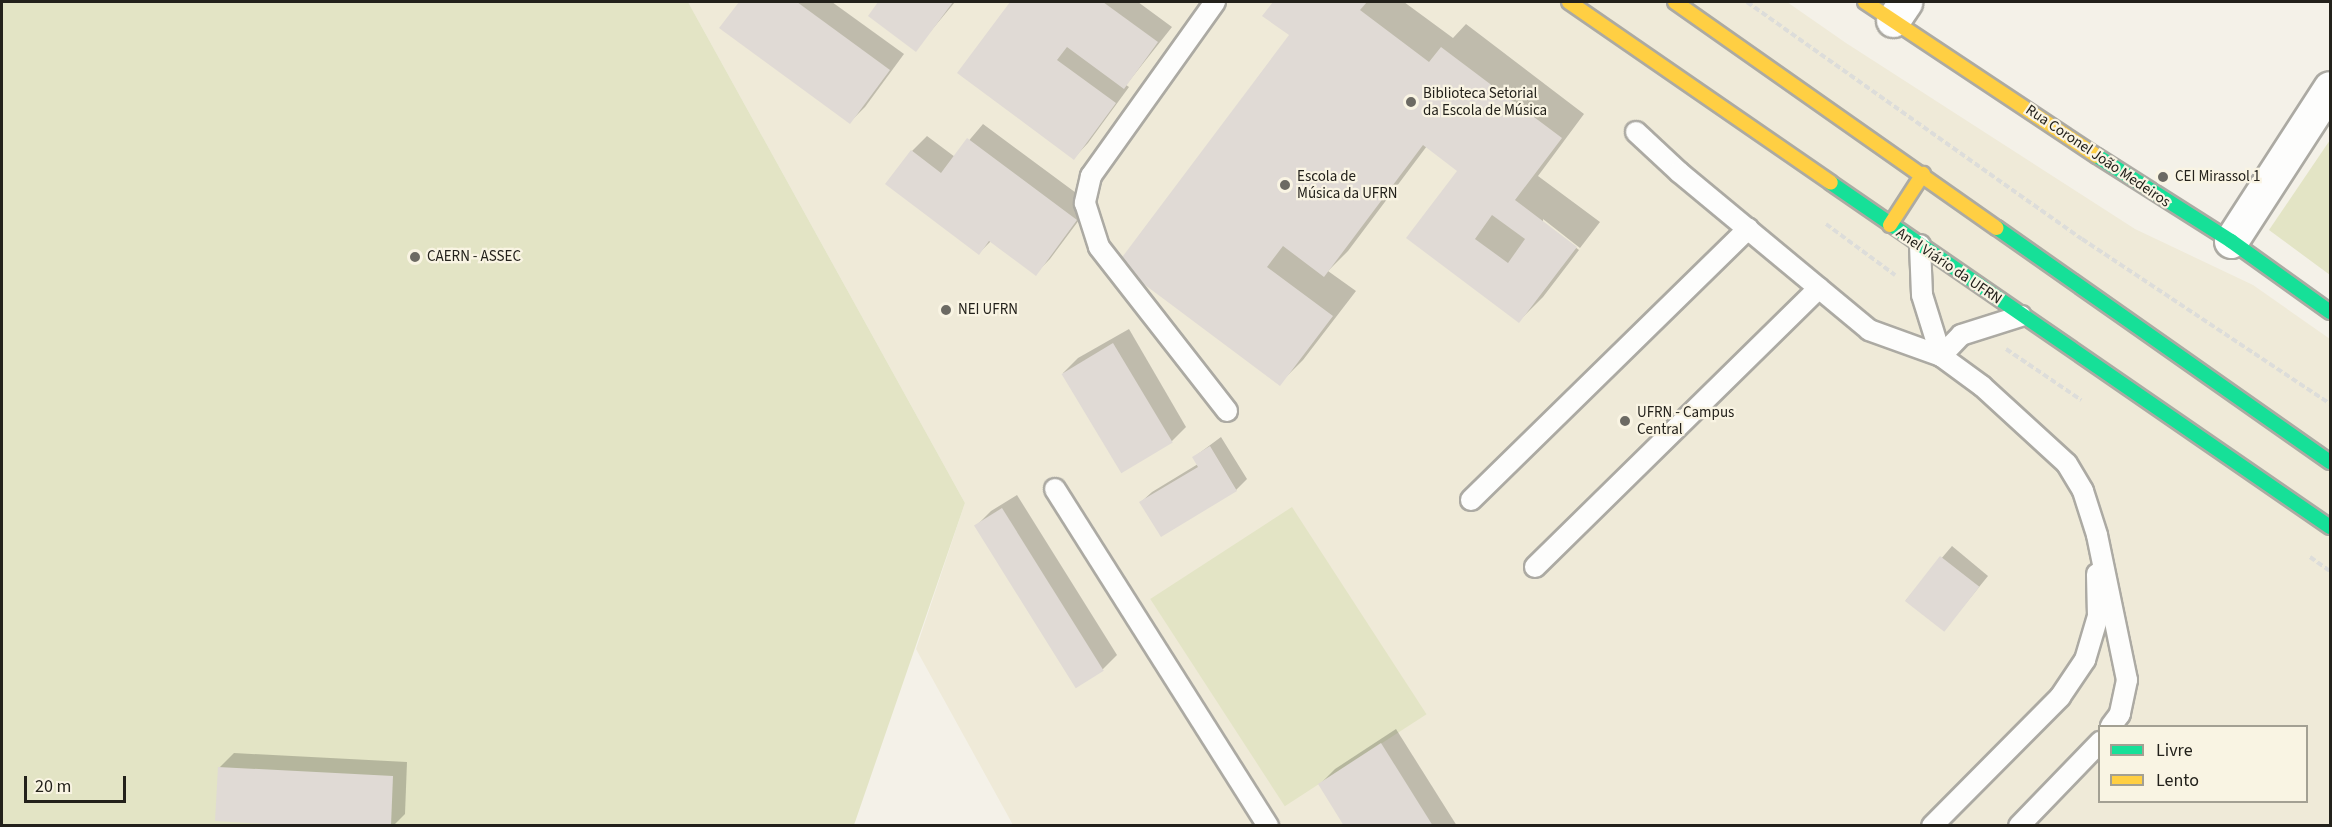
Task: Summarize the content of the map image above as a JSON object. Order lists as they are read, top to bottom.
{
  "streets": {
    "main road": ["Rua Coronel João Medeiros", "Anel Viário da UFRN"]
  },
  "places": [
    "Biblioteca Setorial da Escola de Música",
    "CEI Mirassol 1",
    "Escola de Música da UFRN",
    "CAERN - ASSEC",
    "NEI UFRN",
    "UFRN - Campus Central"
  ],
  "legend": ["Livre", "Lento"],
  "scale_bar": "20 m"
}
